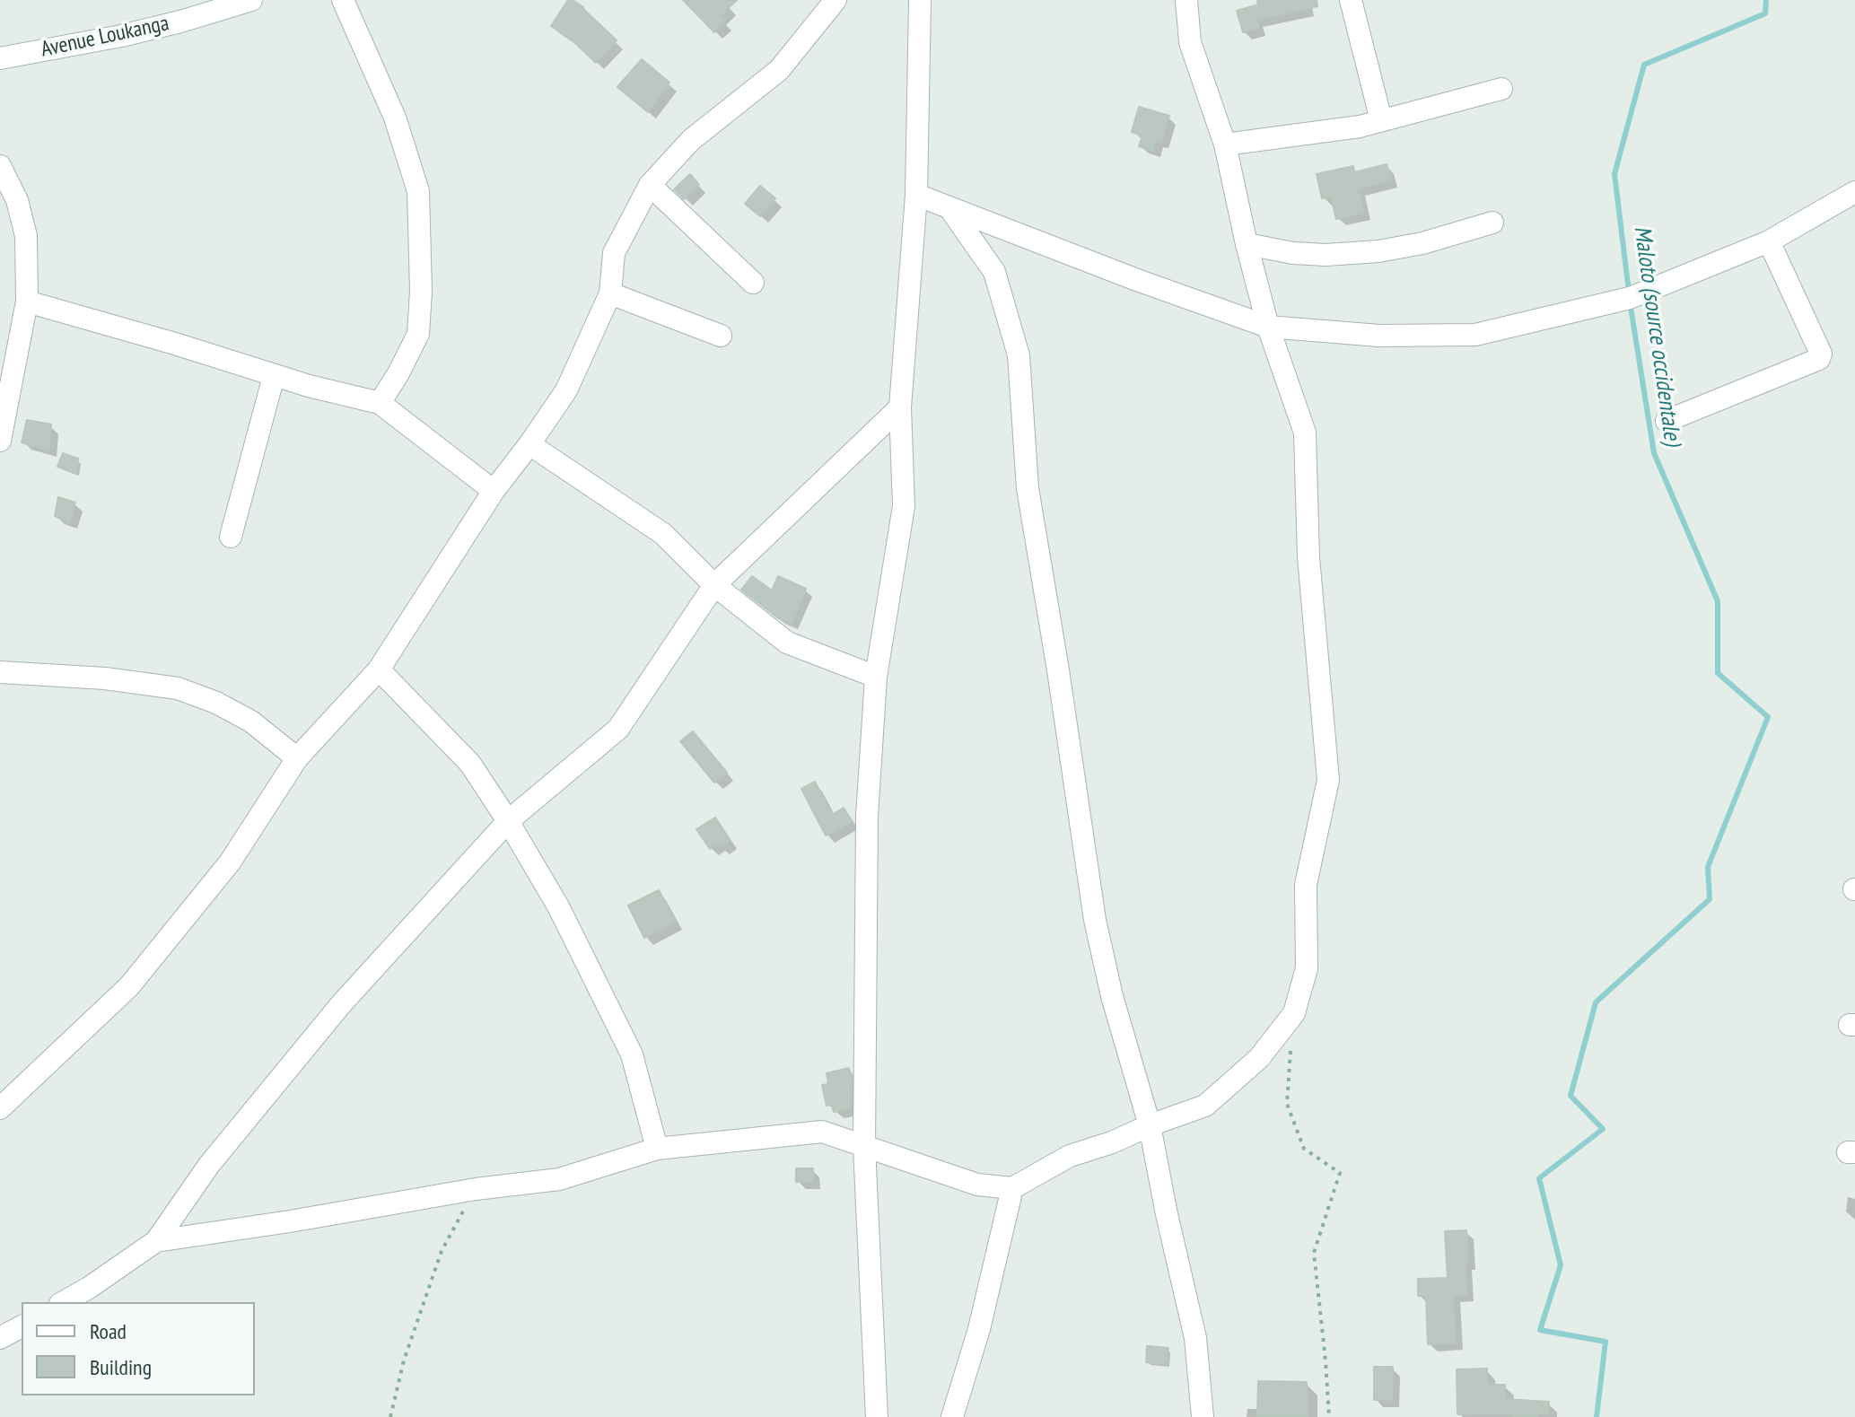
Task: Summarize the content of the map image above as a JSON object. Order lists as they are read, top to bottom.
{
  "streets": {
    "street": ["Avenue Loukanga"]
  },
  "water": ["Maloto (source occidentale)"],
  "legend": ["Road", "Building"]
}
